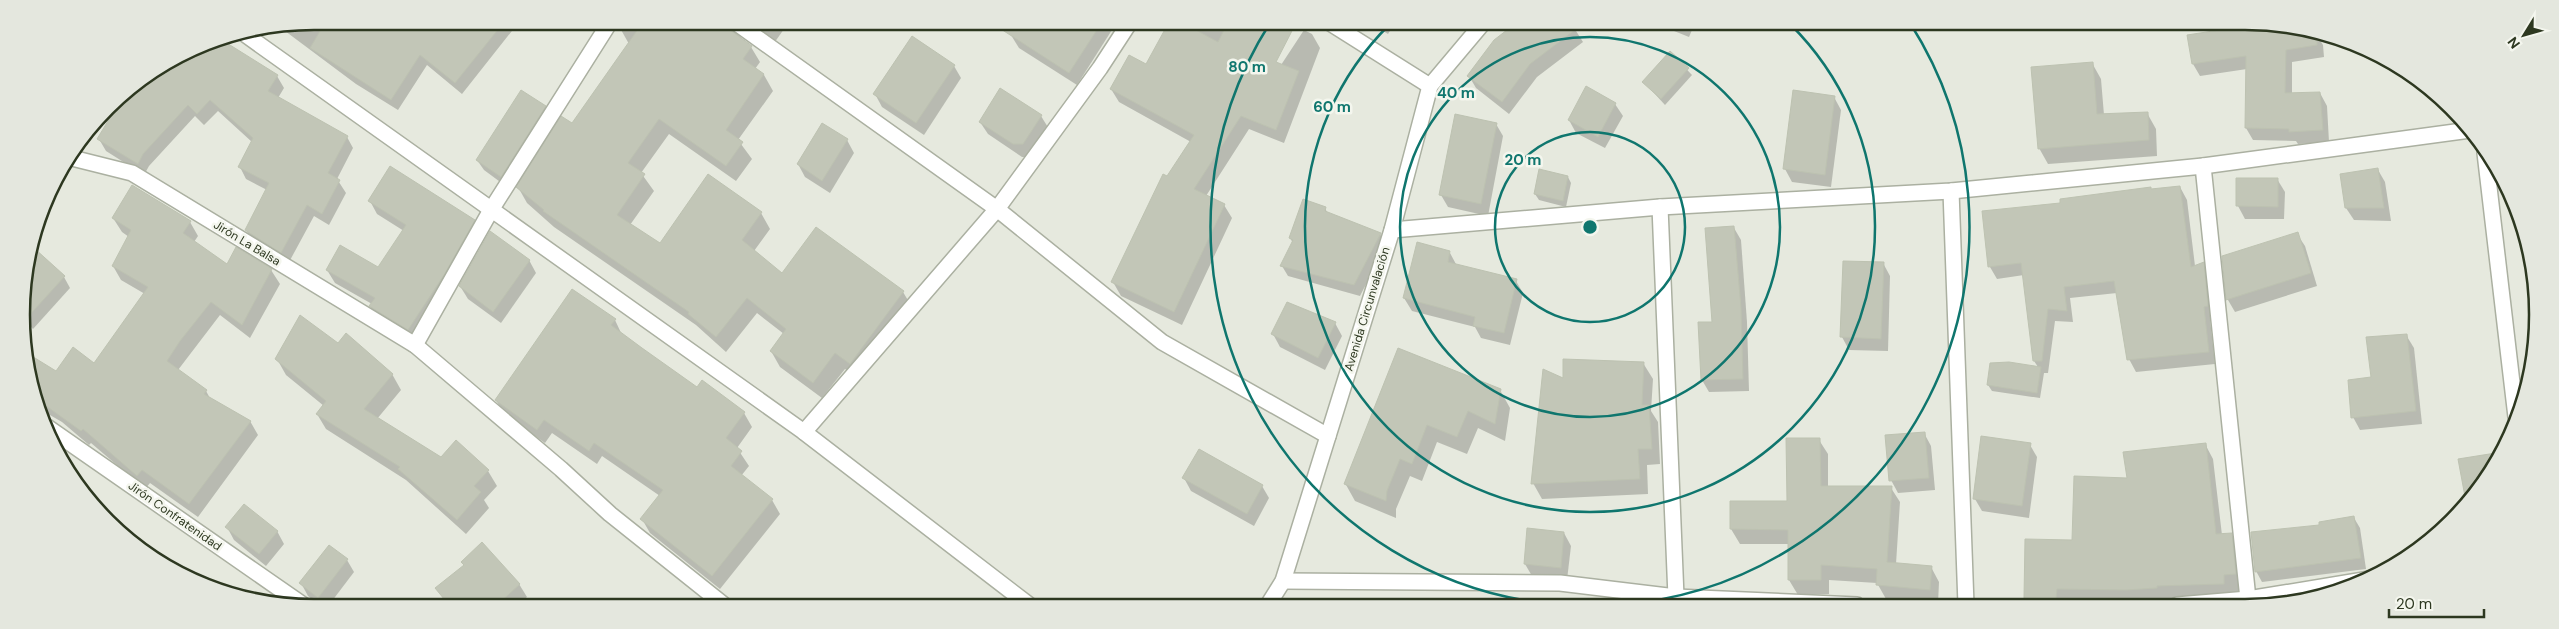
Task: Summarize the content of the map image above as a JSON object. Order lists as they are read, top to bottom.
{
  "streets": {
    "street": ["Jirón La Balsa", "Avenida Circunvalación", "Jirón Confratenidad"]
  },
  "scale_bar": "20 m",
  "north": "bottom left",
  "rings": [
    "80 m",
    "40 m",
    "60 m",
    "20 m"
  ]
}
